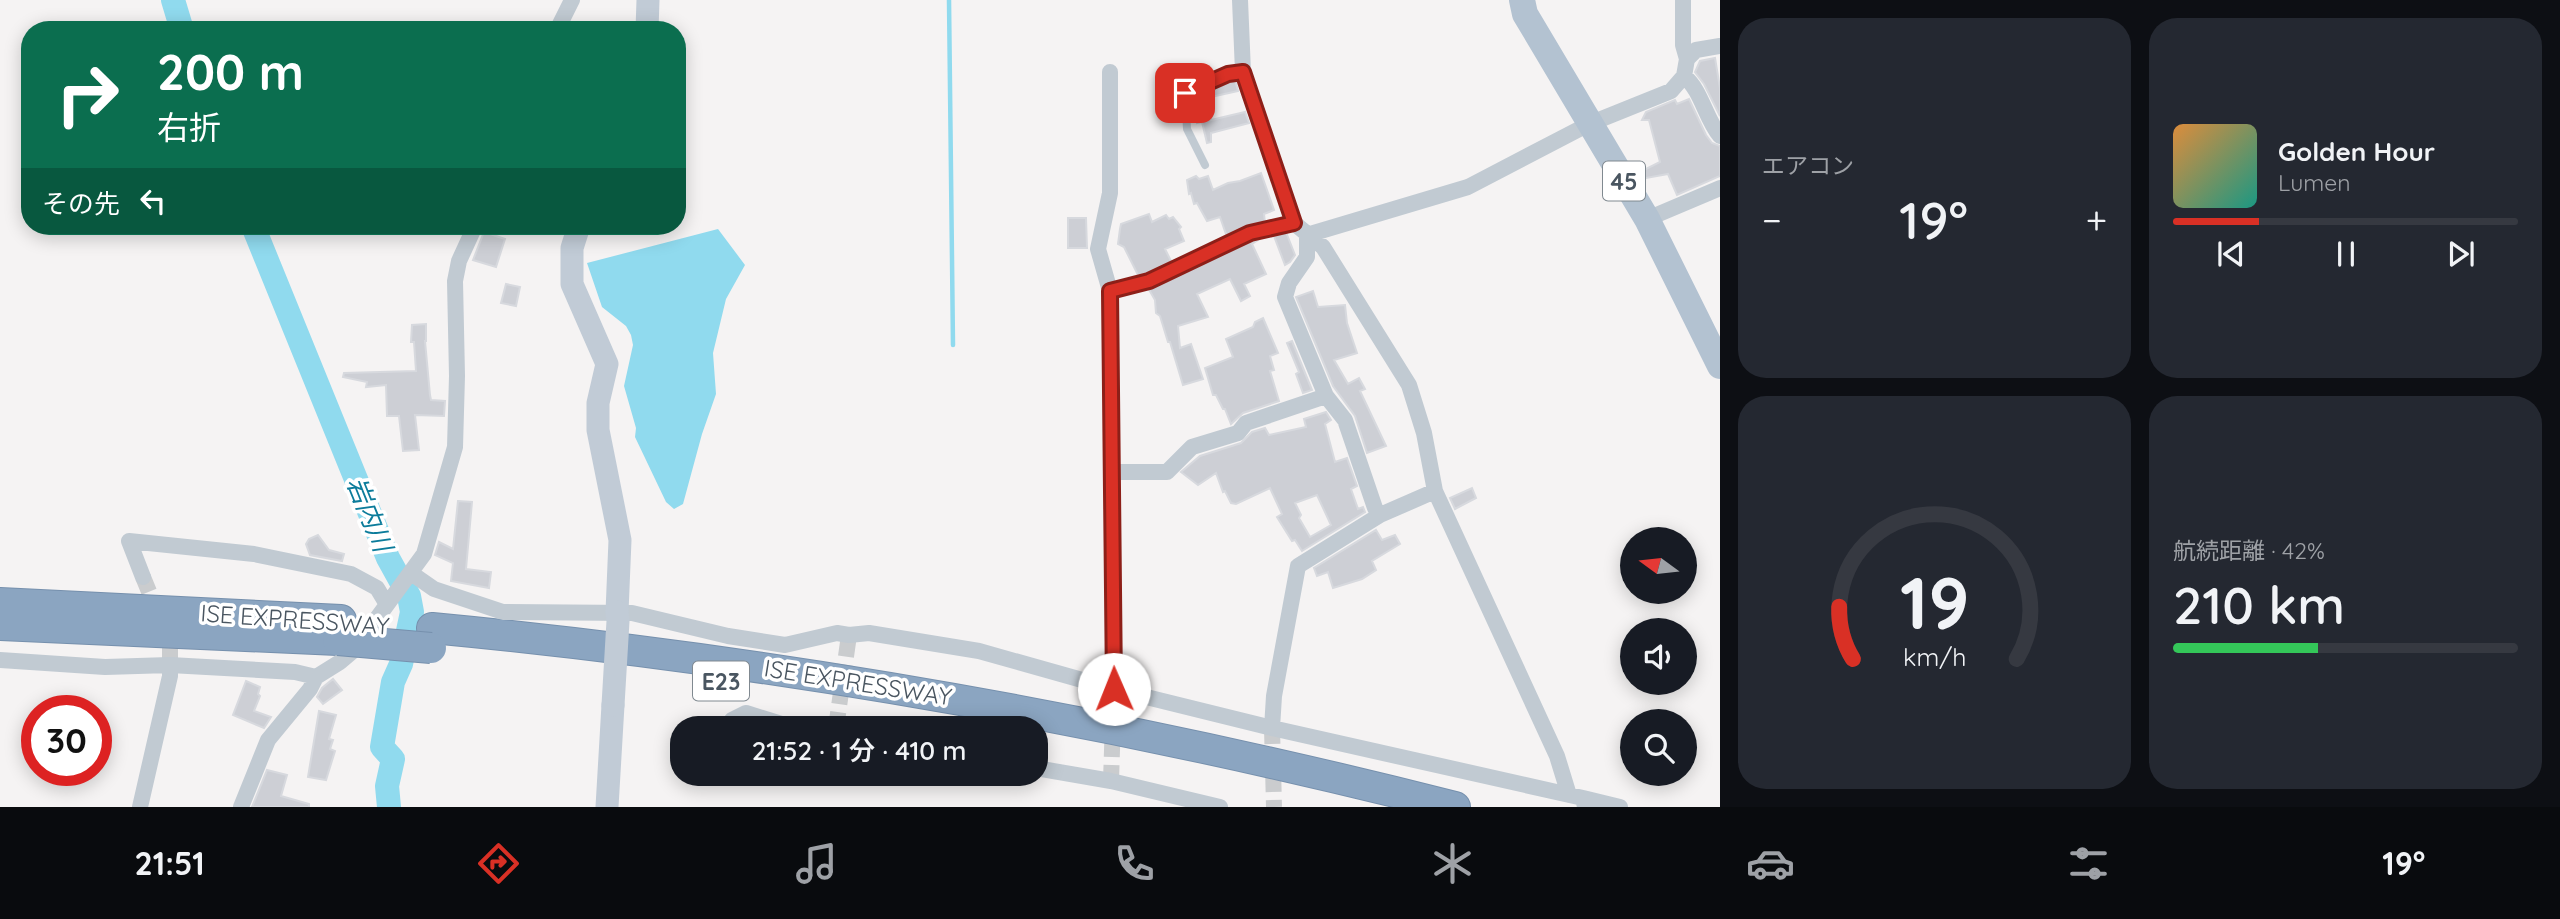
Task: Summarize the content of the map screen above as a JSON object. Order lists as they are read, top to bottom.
{
  "streets": {
    "highway": ["ISE EXPRESSWAY", "E23"],
    "main road": ["45"]
  },
  "water": ["岩内川"],
  "north": "left",
  "page": {
    "tile": [
      "エアコン",
      ["航続距離 · 42%", "210 km"]
    ],
    "turn": ["200 m", "右折"],
    "song": ["Golden Hour", "Lumen"],
    "then": "その先",
    "heat": ["−", "19°", "+"],
    "limit": "30",
    "trip": "21:52 · 1 分 · 410 m",
    "tabs": ["21:51", "19°"],
    "gauge": ["19", "km/h"]
  }
}
